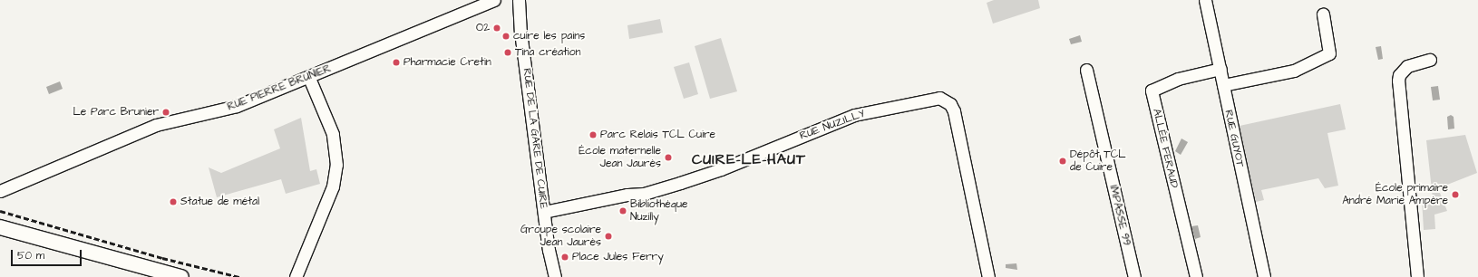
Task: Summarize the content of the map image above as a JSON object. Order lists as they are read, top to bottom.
{
  "streets": {
    "street": [
      "RUE PIERRE BRUNIER",
      "RUE NUZILLY",
      "RUE DE LA GARE DE CUIRE",
      "RUE GUYOT",
      "ALLÉE FERAUD",
      "IMPASSE 99"
    ]
  },
  "crossings": [
    ["RUE NUZILLY", "RUE DE LA GARE DE CUIRE"],
    ["RUE GUYOT", "ALLÉE FERAUD"]
  ],
  "districts": ["CUIRE-LE-HAUT"],
  "places": [
    "O2",
    "cuire les pains",
    "Tina création",
    "Pharmacie Cretin",
    "Le Parc Brunier",
    "Parc Relais TCL Cuire",
    "École maternelle Jean Jaurès",
    "Dépôt TCL de Cuire",
    "École primaire André Marie Ampère",
    "Statue de métal",
    "Bibliothèque Nuzilly",
    "Groupe scolaire Jean Jaurès",
    "Place Jules Ferry"
  ],
  "scale_bar": "50 m"
}
